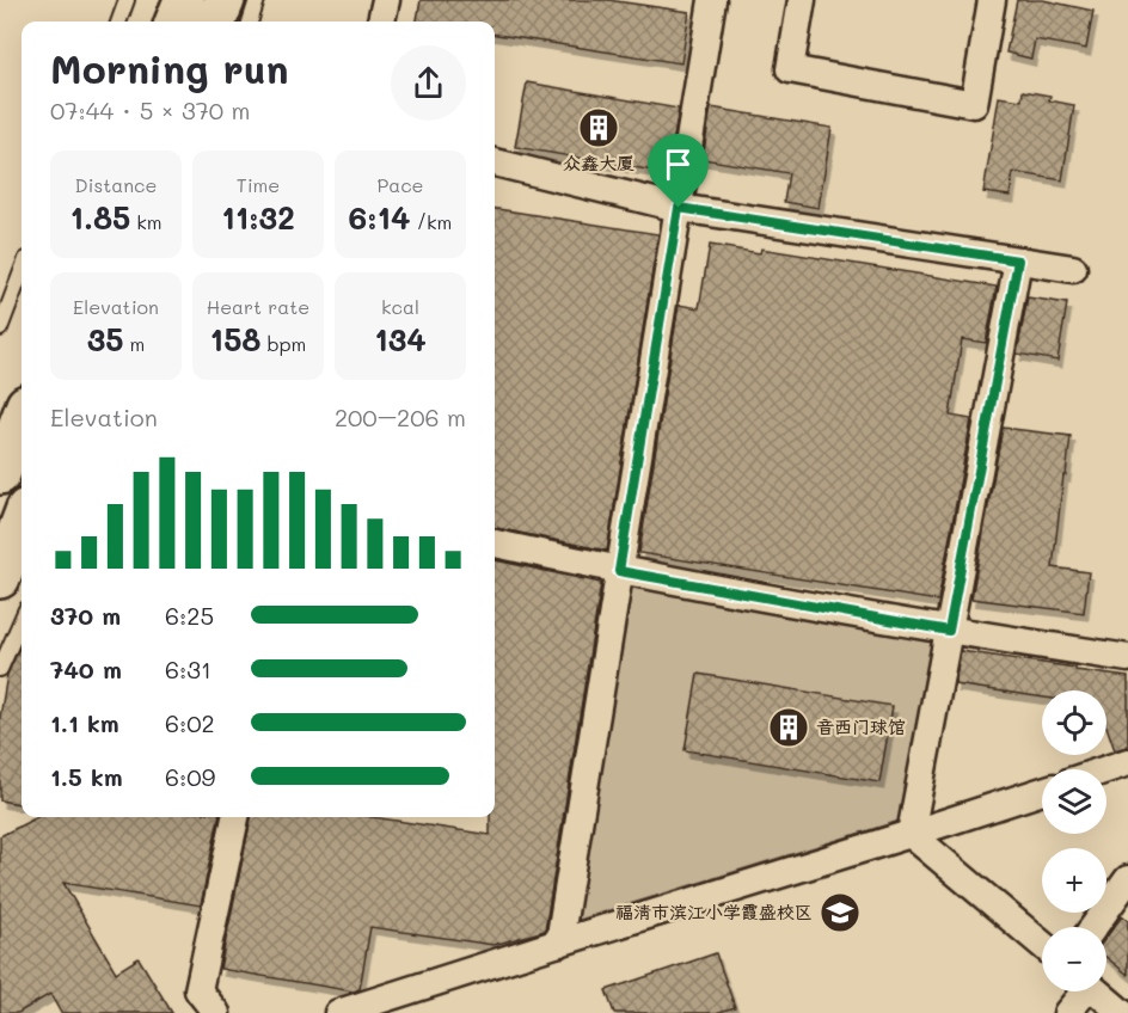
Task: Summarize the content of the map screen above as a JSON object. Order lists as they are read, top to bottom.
{
  "places": {
    "building": ["众鑫大厦", "音西门球馆"],
    "school or university": ["福清市滨江小学霞盛校区"]
  },
  "page": {
    "heading": ["Morning run", "07:44 · 5 × 370 m"],
    "stats": [
      ["Distance", "1.85 km"],
      ["Time", "11:32"],
      ["Pace", "6:14 /km"],
      ["Elevation", "35 m"],
      ["Heart rate", "158 bpm"],
      ["kcal", "134"]
    ],
    "chart": ["Elevation", "200–206 m"],
    "list": [
      {
        "name": "370 m",
        "note": "6:25"
      },
      {
        "name": "740 m",
        "note": "6:31"
      },
      {
        "name": "1.1 km",
        "note": "6:02"
      },
      {
        "name": "1.5 km",
        "note": "6:09"
      }
    ],
    "map_buttons": ["+", "−"]
  }
}
